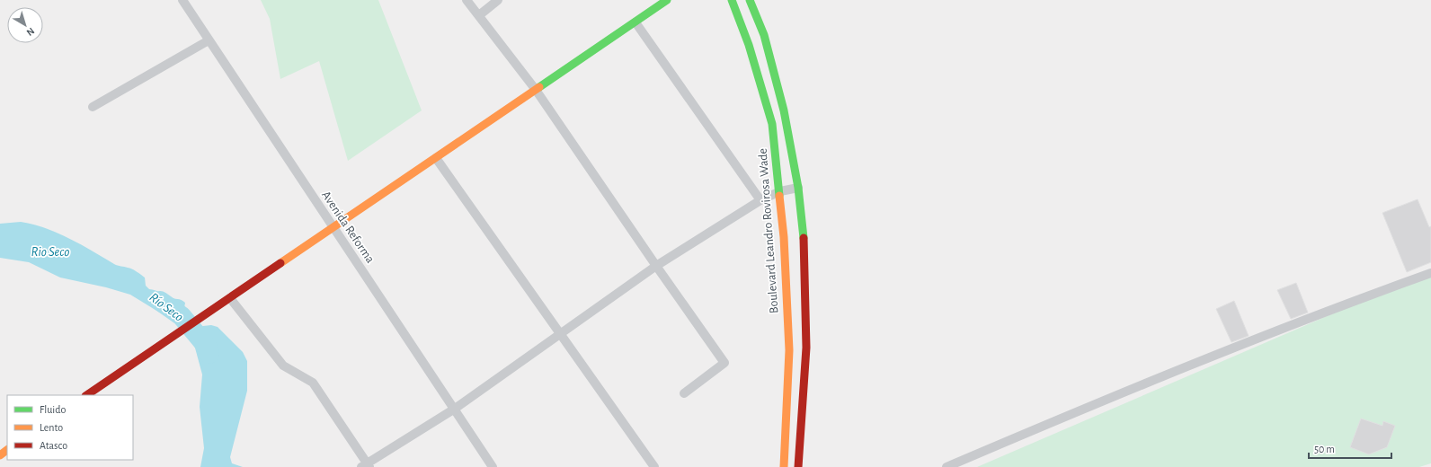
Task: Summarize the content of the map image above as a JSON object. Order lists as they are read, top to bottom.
{
  "streets": {
    "main road": ["Boulevard Leandro Rovirosa Wade"],
    "street": ["Avenida Reforma"]
  },
  "water": ["Rio Seco", "Río Seco"],
  "legend": ["Fluido", "Lento", "Atasco"],
  "scale_bar": "50 m",
  "north": "bottom right"
}
